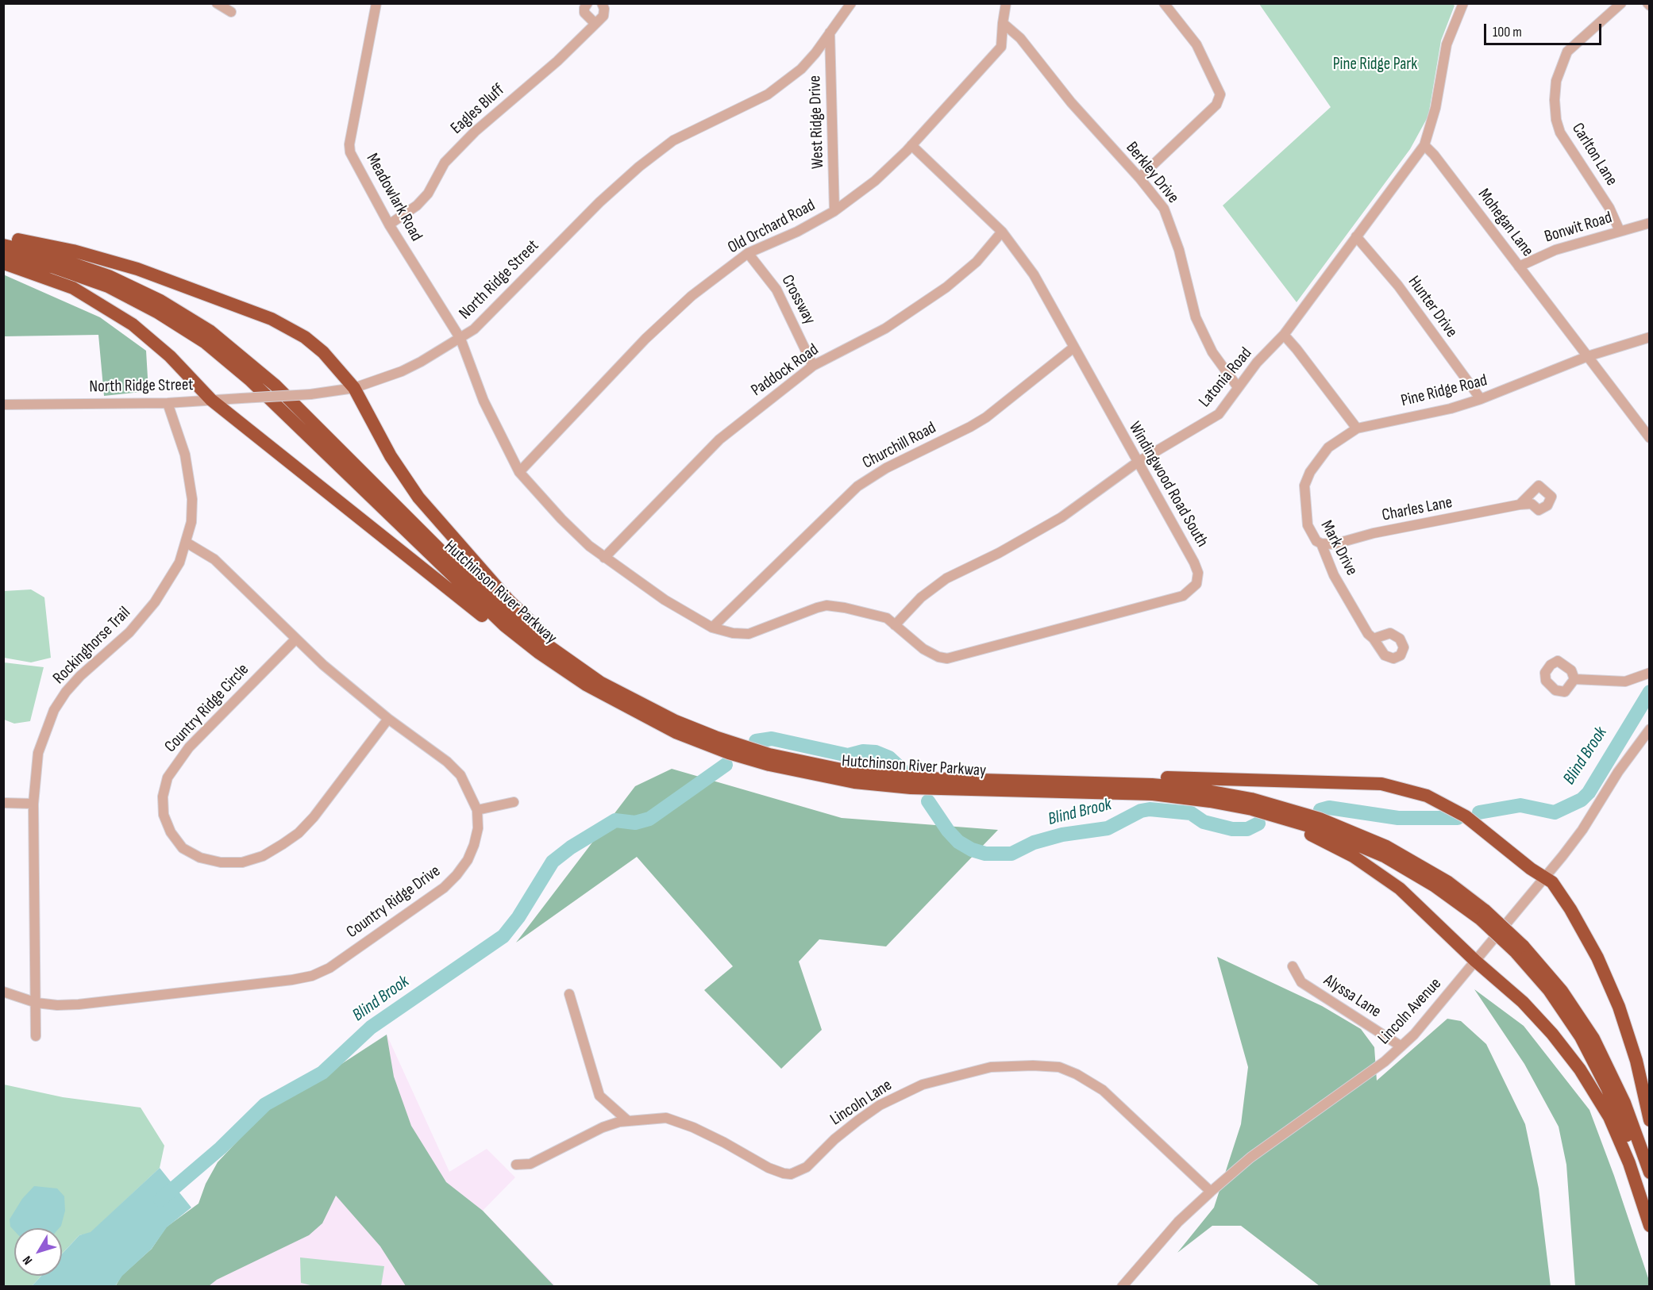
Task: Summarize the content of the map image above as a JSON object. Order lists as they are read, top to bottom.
{
  "streets": {
    "highway": ["Hutchinson River Parkway"],
    "street": [
      "Eagles Bluff",
      "West Ridge Drive",
      "Carlton Lane",
      "Berkley Drive",
      "Meadowlark Road",
      "Mohegan Lane",
      "Old Orchard Road",
      "Bonwit Road",
      "North Ridge Street",
      "Crossway",
      "Hunter Drive",
      "Paddock Road",
      "Latonia Road",
      "Pine Ridge Road",
      "Churchill Road",
      "Windingwood Road South",
      "Charles Lane",
      "Mark Drive",
      "Rockinghorse Trail",
      "Country Ridge Circle",
      "Country Ridge Drive",
      "Alyssa Lane",
      "Lincoln Avenue",
      "Lincoln Lane"
    ]
  },
  "crossings": [
    ["Eagles Bluff", "Meadowlark Road"],
    ["West Ridge Drive", "Old Orchard Road"],
    ["West Ridge Drive", "North Ridge Street"],
    ["Carlton Lane", "Bonwit Road"],
    ["Berkley Drive", "Old Orchard Road"],
    ["Berkley Drive", "Latonia Road"],
    ["Meadowlark Road", "Old Orchard Road"],
    ["Meadowlark Road", "North Ridge Street"],
    ["Meadowlark Road", "Paddock Road"],
    ["Meadowlark Road", "Latonia Road"],
    ["Meadowlark Road", "Churchill Road"],
    ["Meadowlark Road", "Windingwood Road South"],
    ["Mohegan Lane", "Bonwit Road"],
    ["Mohegan Lane", "Latonia Road"],
    ["Mohegan Lane", "Pine Ridge Road"],
    ["Old Orchard Road", "Crossway"],
    ["Old Orchard Road", "Windingwood Road South"],
    ["North Ridge Street", "Rockinghorse Trail"],
    ["Crossway", "Paddock Road"],
    ["Hunter Drive", "Latonia Road"],
    ["Hunter Drive", "Pine Ridge Road"],
    ["Paddock Road", "Windingwood Road South"],
    ["Latonia Road", "Windingwood Road South"],
    ["Pine Ridge Road", "Mark Drive"],
    ["Churchill Road", "Windingwood Road South"],
    ["Charles Lane", "Mark Drive"],
    ["Rockinghorse Trail", "Country Ridge Drive"],
    ["Country Ridge Circle", "Country Ridge Drive"],
    ["Alyssa Lane", "Lincoln Avenue"],
    ["Lincoln Avenue", "Lincoln Lane"]
  ],
  "water": ["Blind Brook"],
  "parks": ["Pine Ridge Park"],
  "scale_bar": "100 m",
  "north": "bottom left"
}
